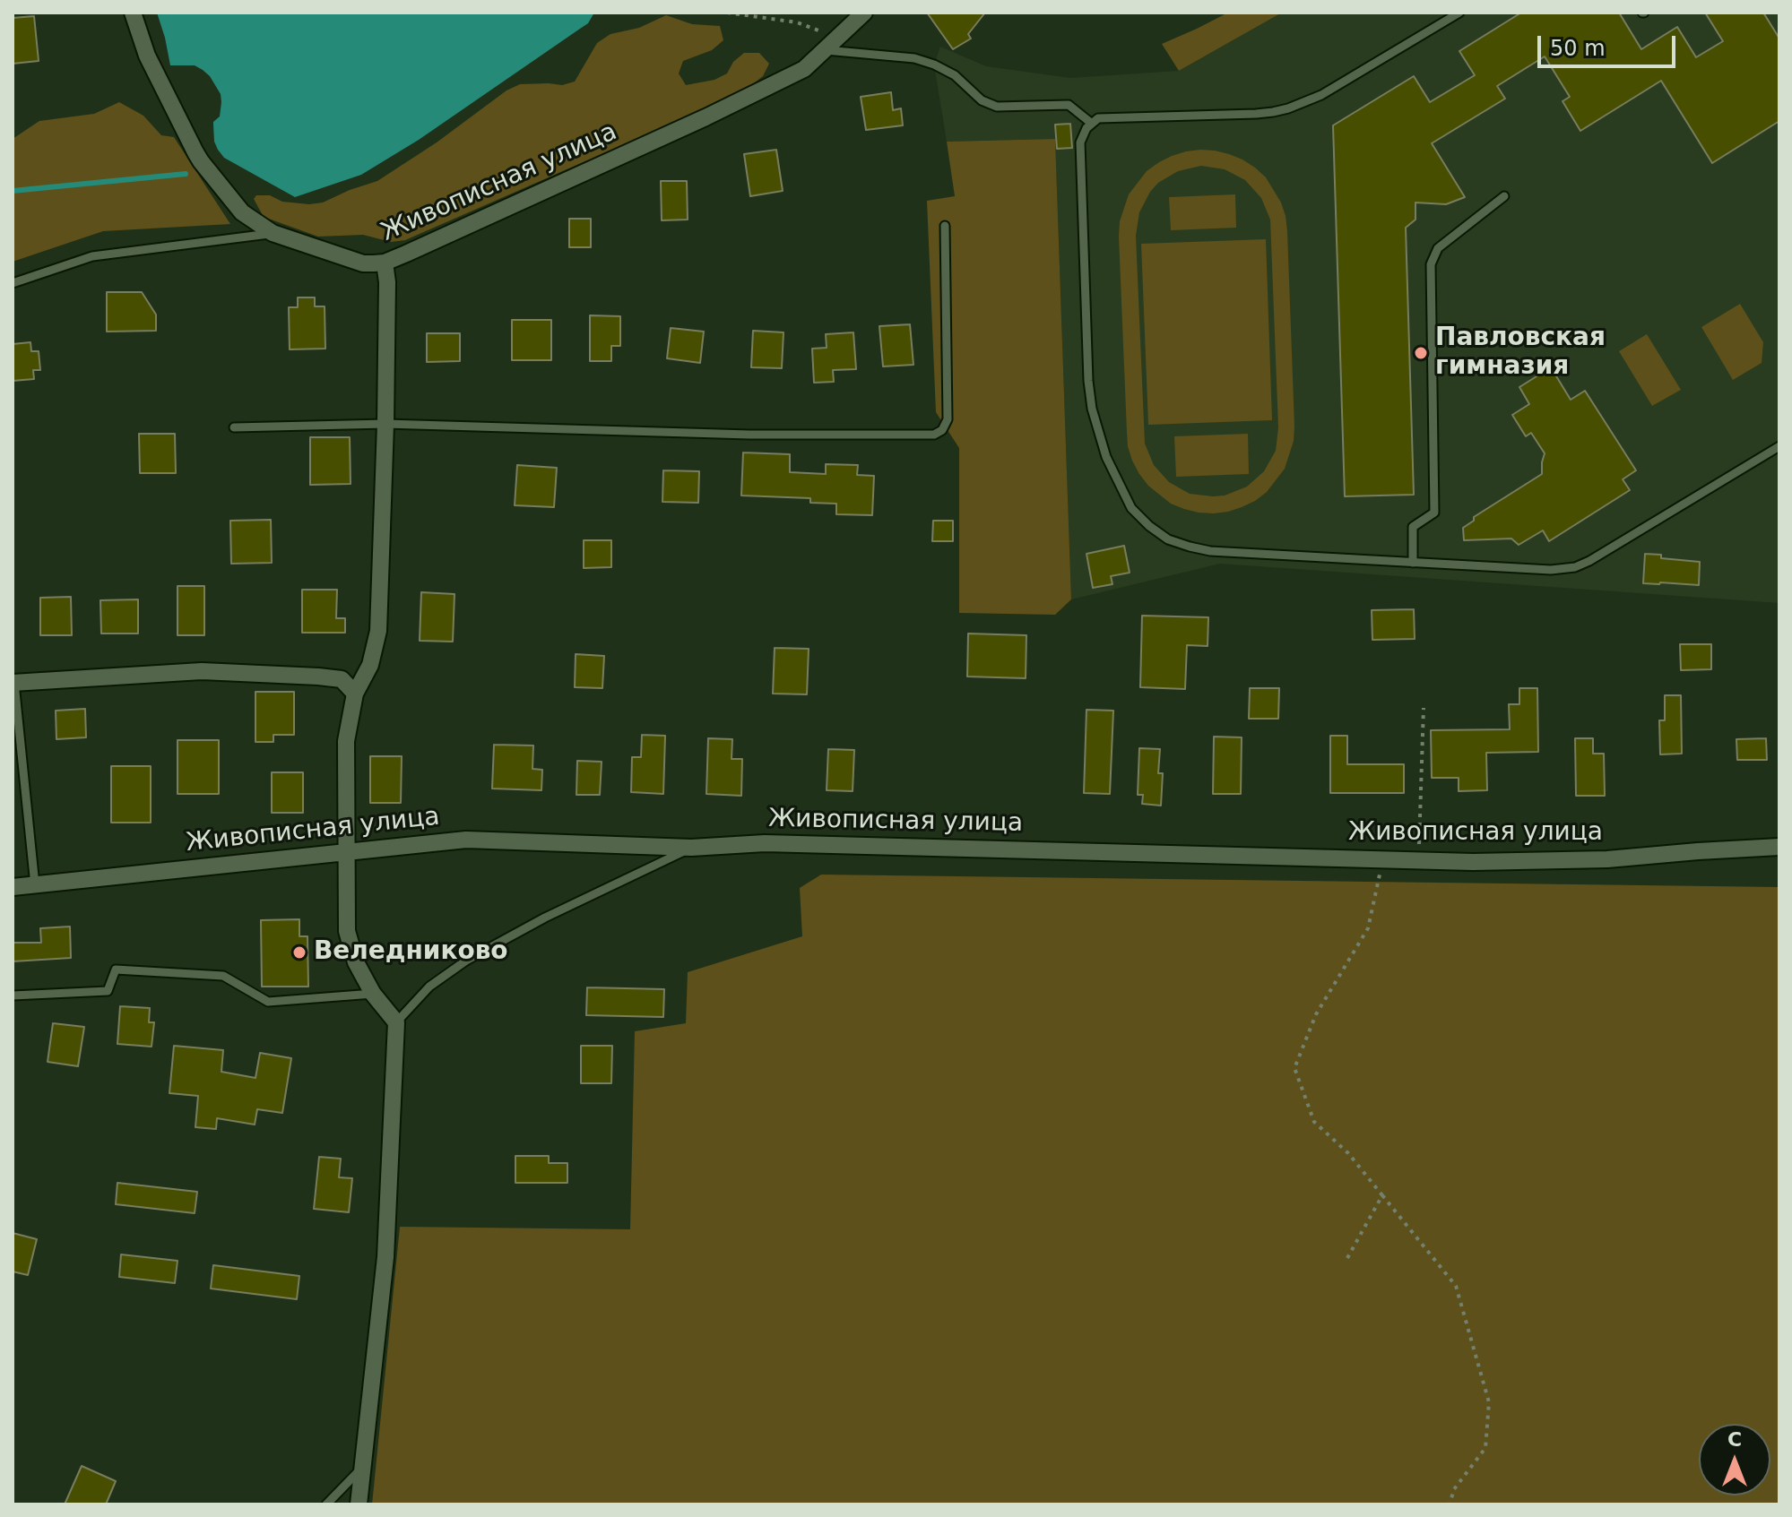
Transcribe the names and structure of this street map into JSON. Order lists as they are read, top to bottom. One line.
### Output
{"streets":{"street":["Живописная улица"]},"places":["Павловская гимназия","Веледниково"],"scale_bar":"50 m","north":"top"}
